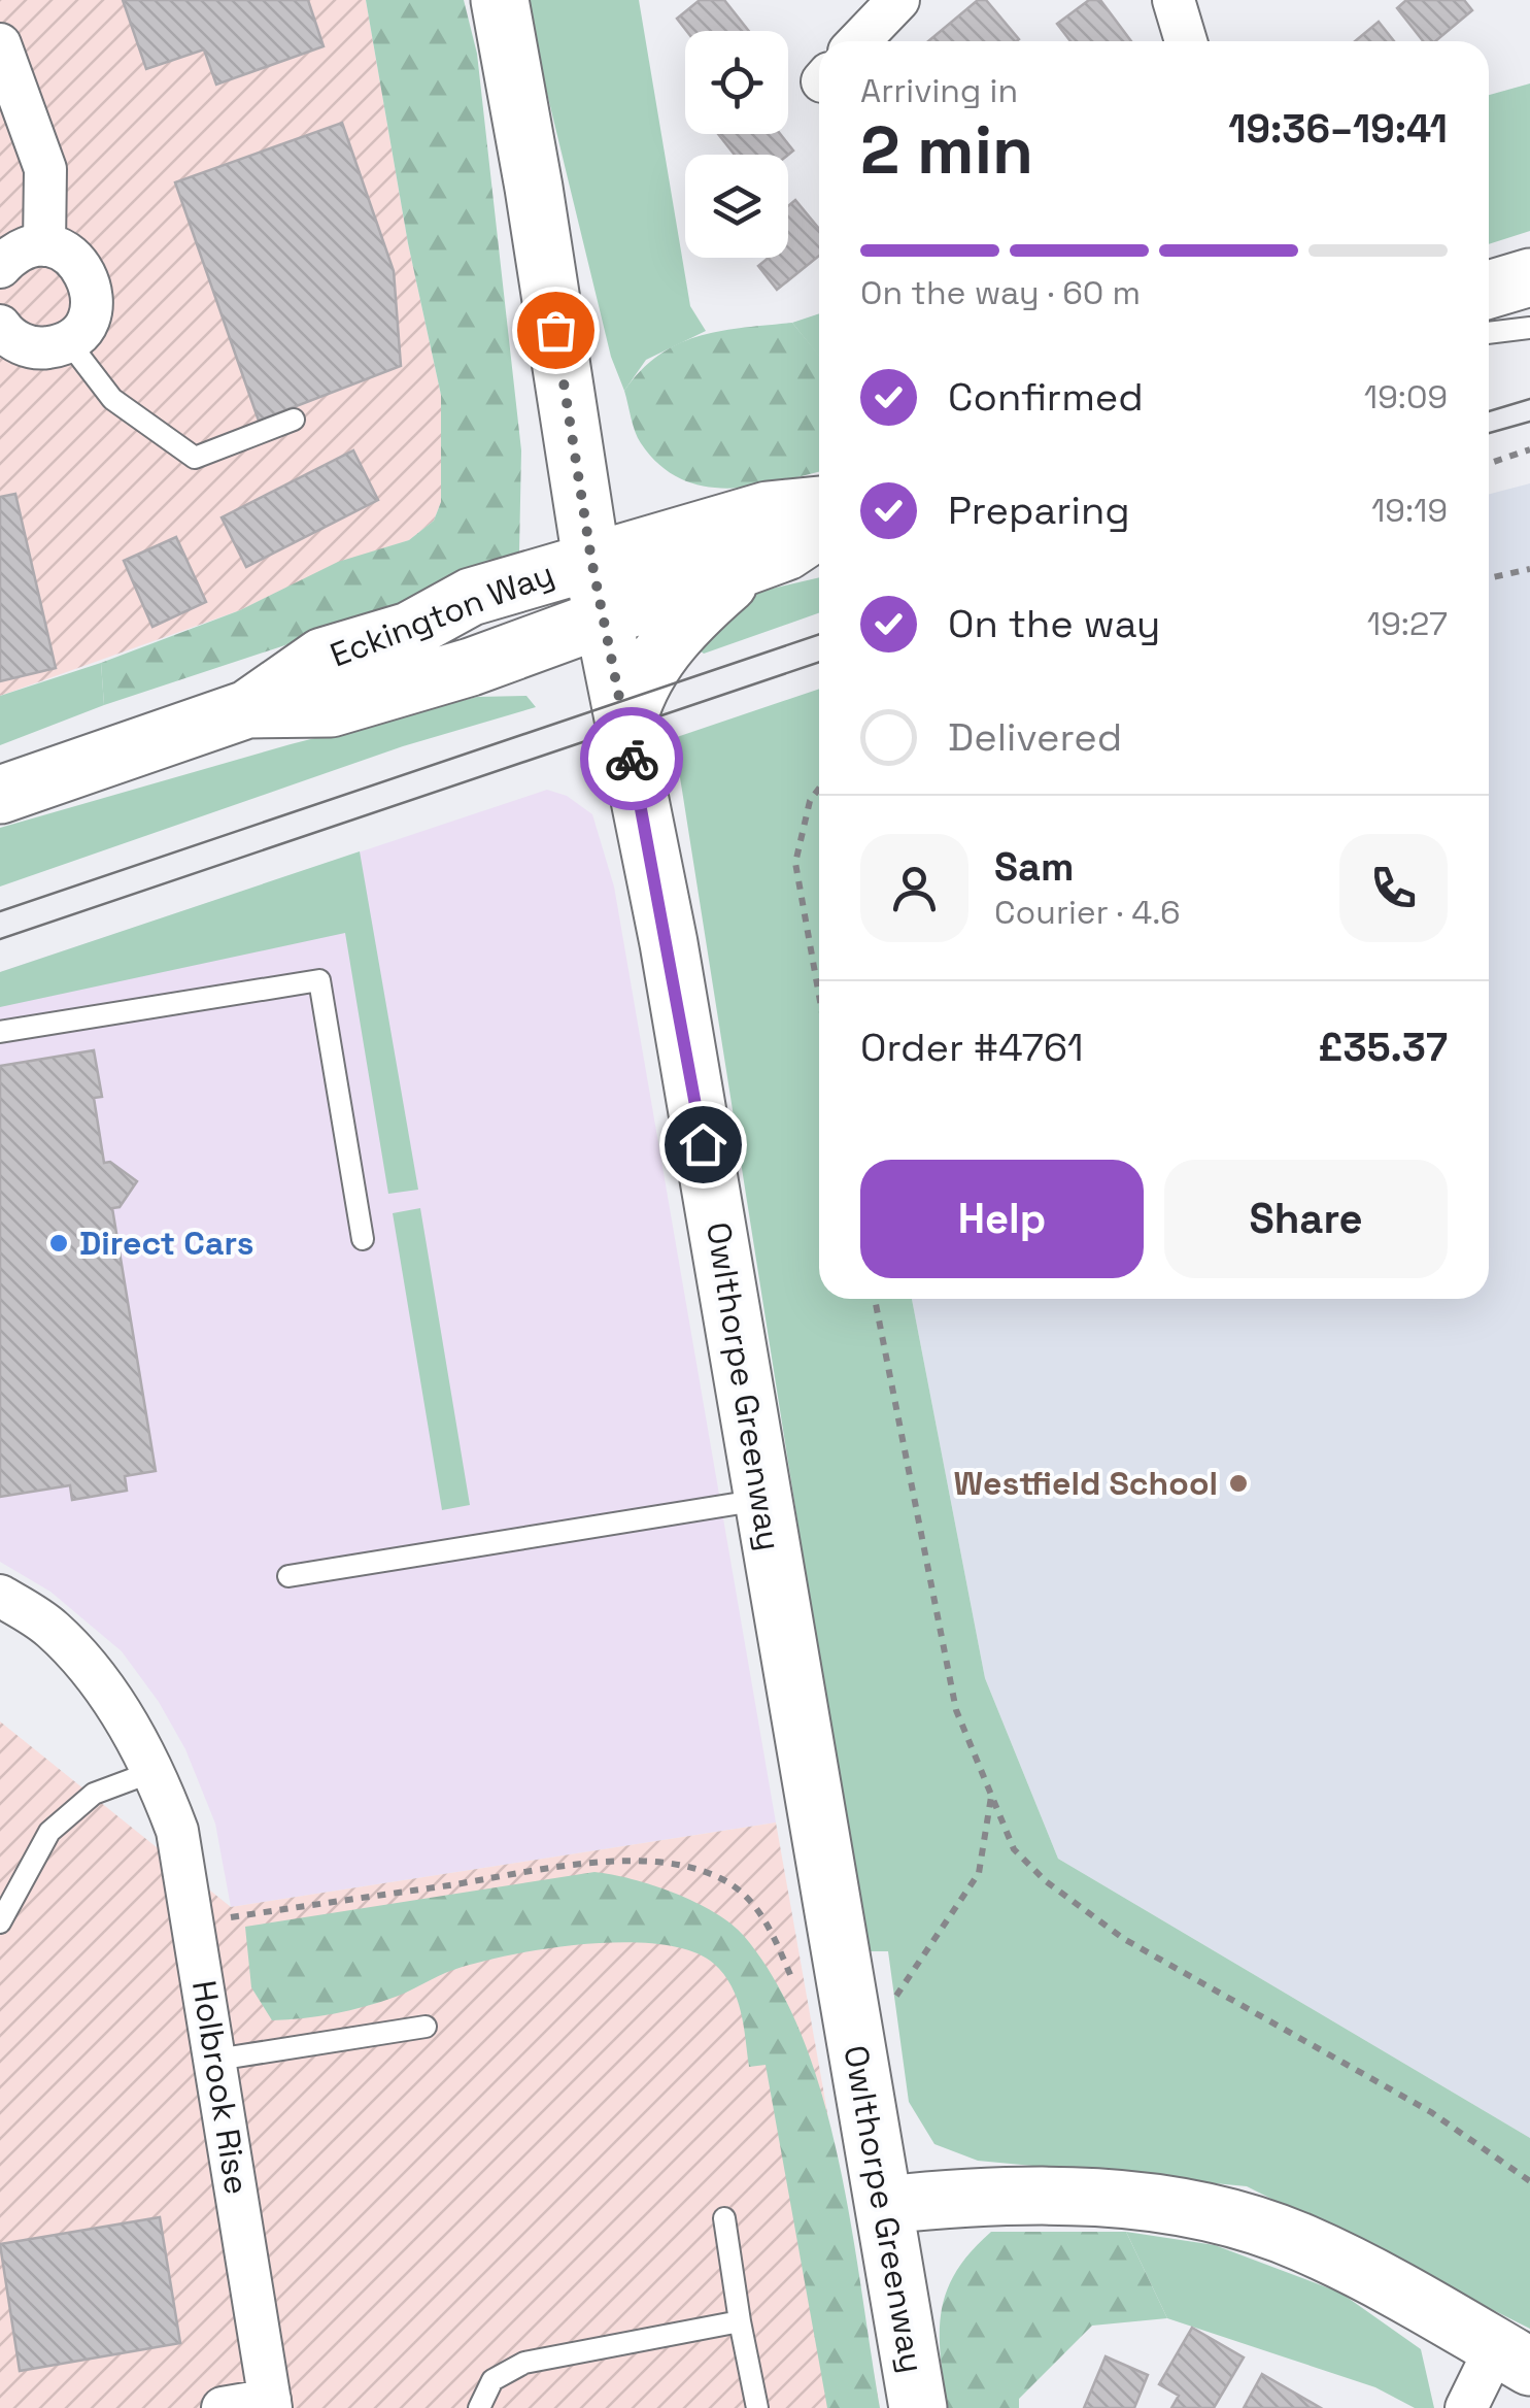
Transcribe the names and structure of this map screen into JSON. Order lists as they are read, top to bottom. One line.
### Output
{"streets":{"street":["Eckington Way","Owlthorpe Greenway","Holbrook Rise"]},"crossings":[["Eckington Way","Owlthorpe Greenway"]],"places":["Direct Cars","Westfield School"],"page":{"heading":["2 min","Arriving in","19:36–19:41"],"panel":["Sam","Courier · 4.6","Order #4761","£35.37"],"bar":"On the way · 60 m","list":[["Confirmed","19:09"],["Preparing","19:19"],["On the way","19:27"],"Delivered"],"buttons":["Help","Share"]}}
